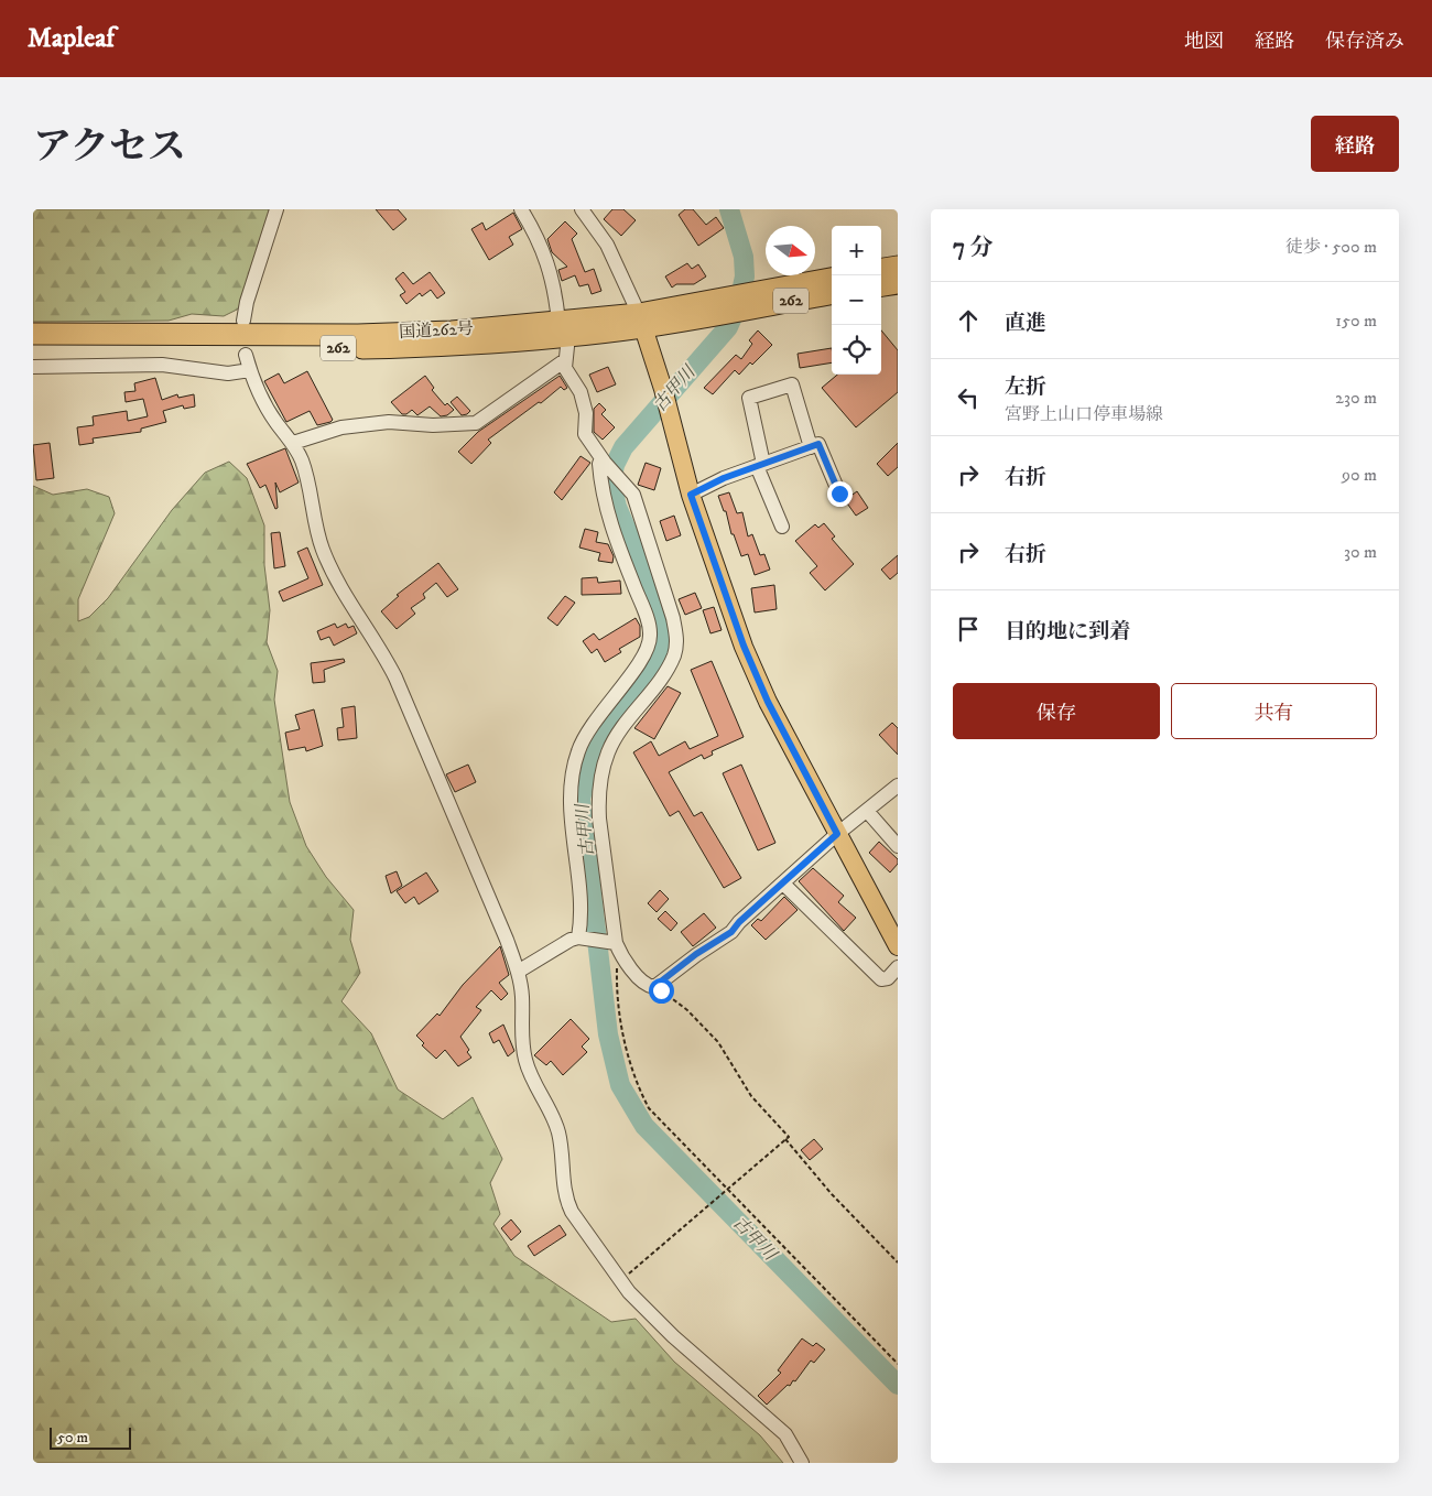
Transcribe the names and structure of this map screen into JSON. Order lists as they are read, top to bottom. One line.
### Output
{"streets":{"highway":["262","国道262号"]},"water":["古甲川"],"scale_bar":"50 m","north":"right","page":{"header":"Mapleaf","nav":["地図","経路","保存済み"],"title":"アクセス","buttons":["経路",["保存","共有"]],"heading":["7 分","徒歩 · 500 m"],"map_buttons":["+","−"],"list":[["直進","150 m"],["左折","宮野上山口停車場線","230 m"],["右折","90 m"],["右折","30 m"],"目的地に到着"],"scale":"50 m"}}
